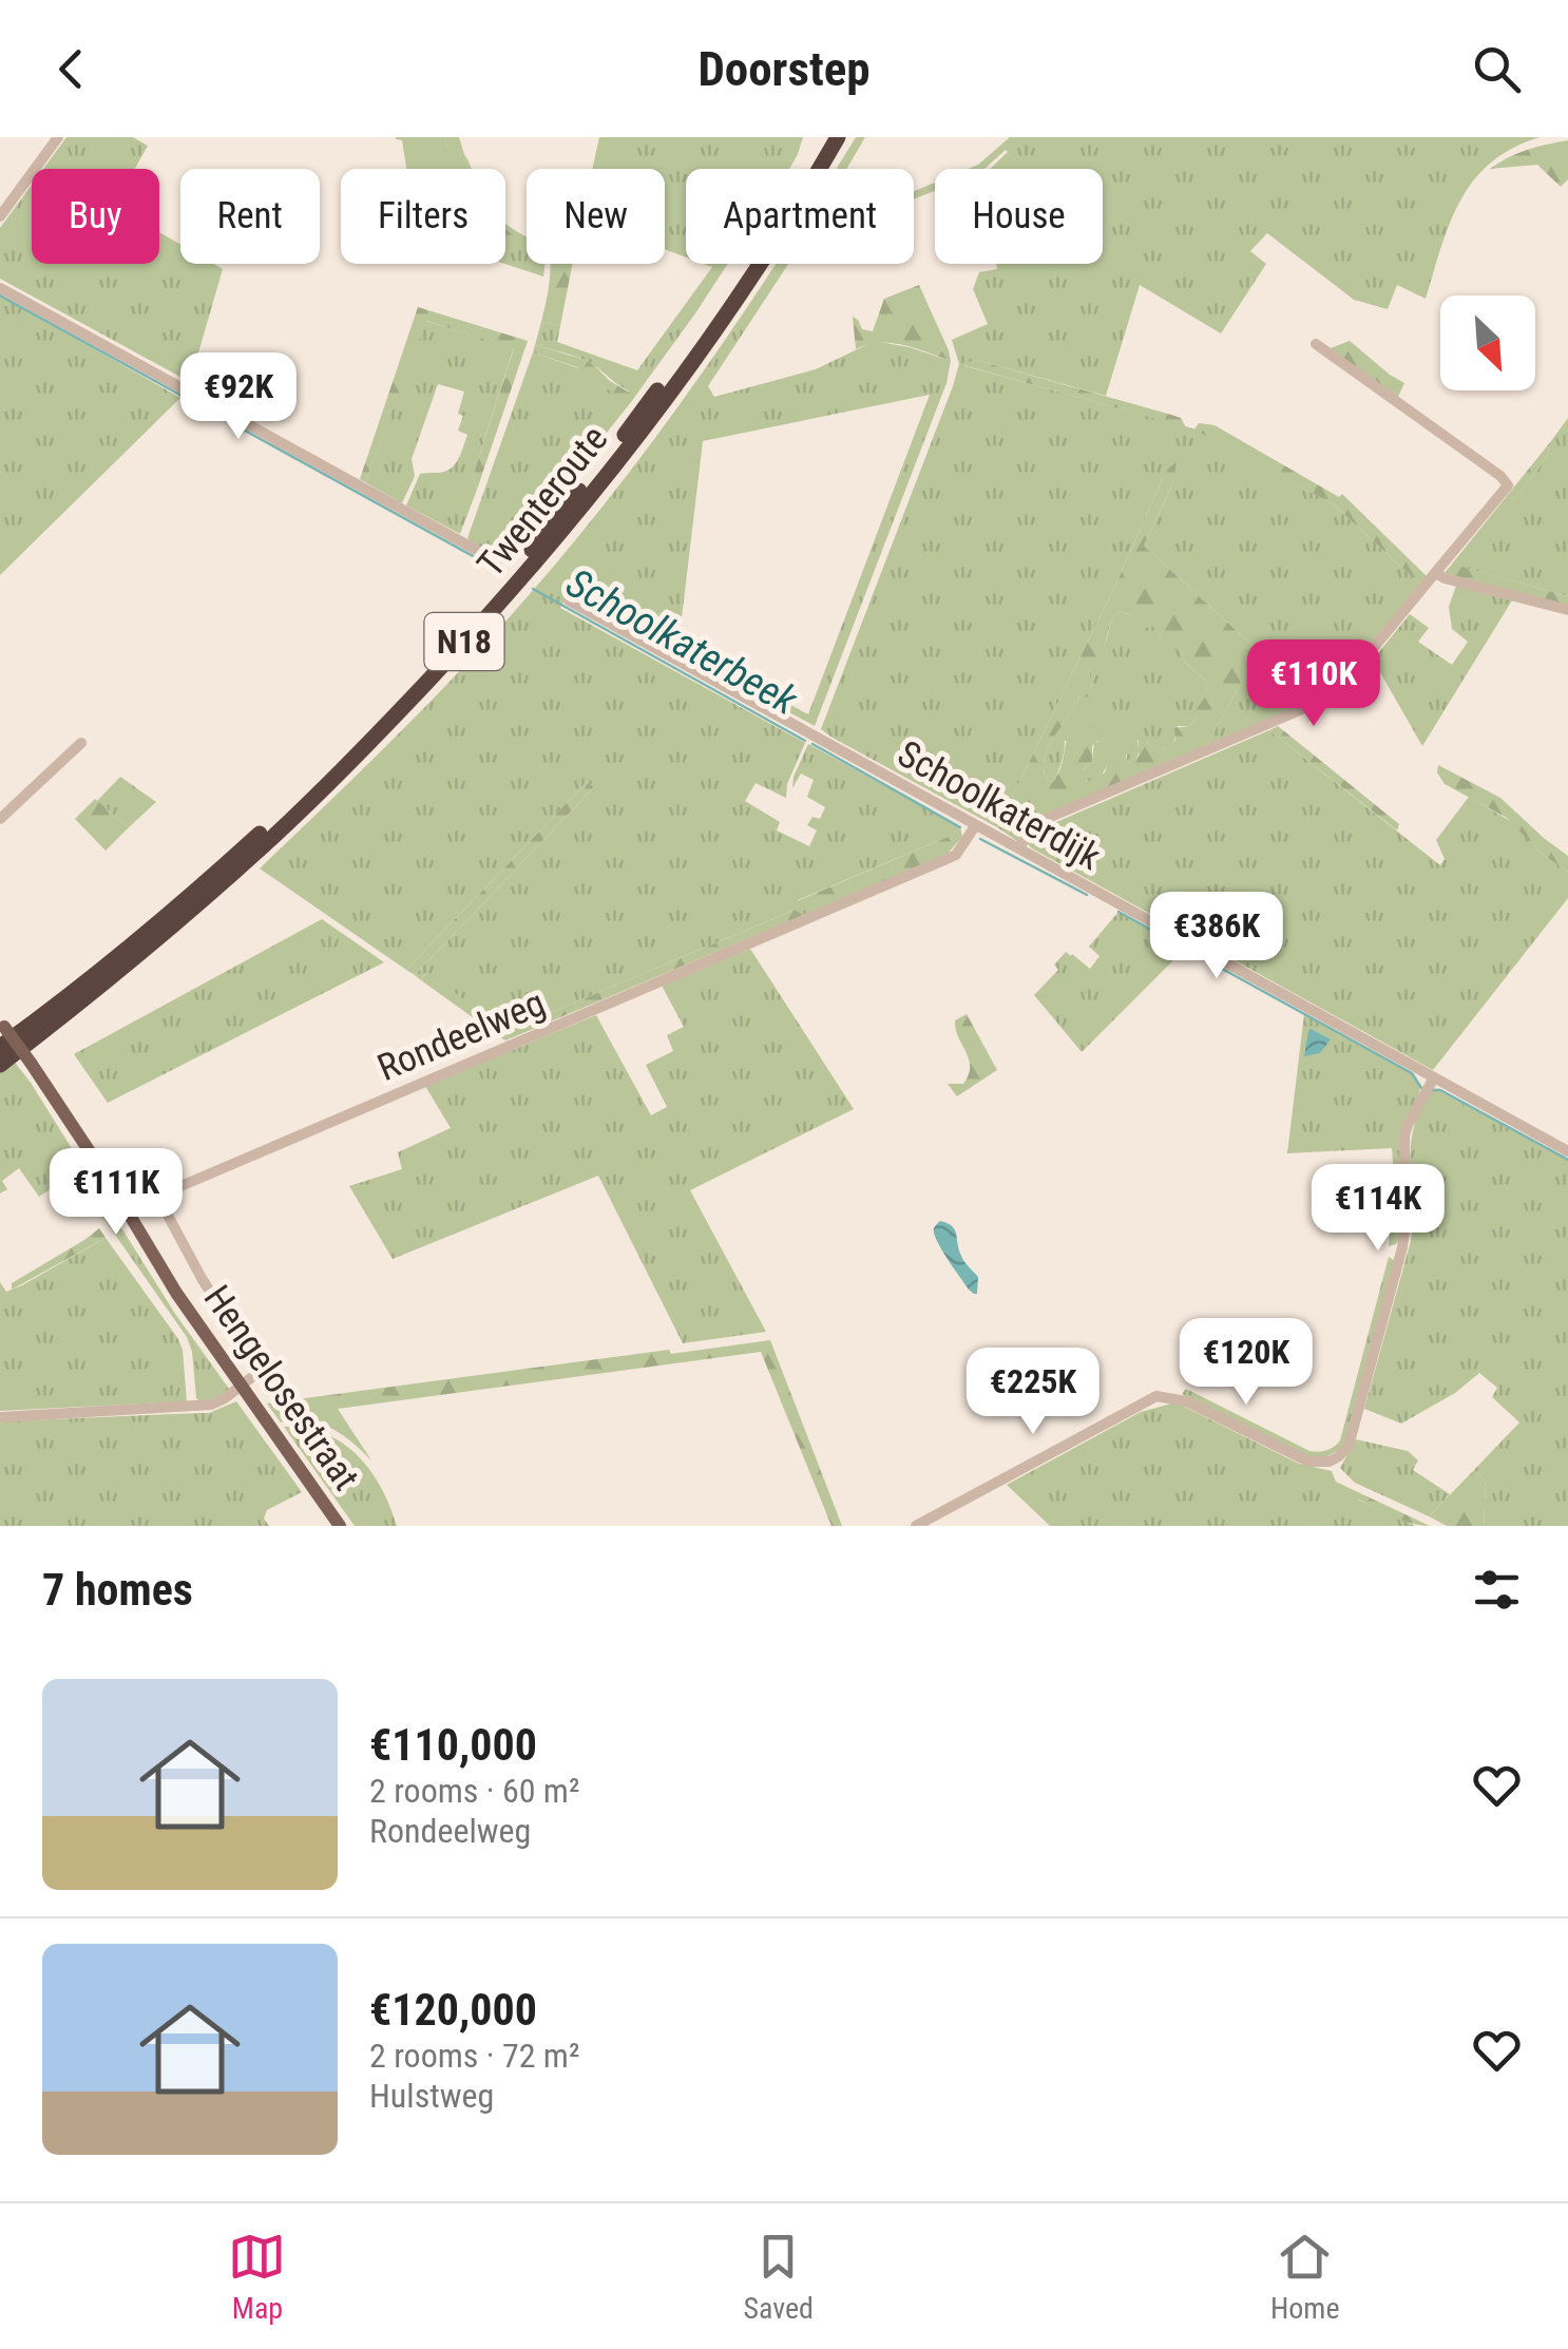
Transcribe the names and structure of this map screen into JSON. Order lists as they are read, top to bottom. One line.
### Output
{"streets":{"highway":["Twenteroute","N18"],"main road":["Hengelosestraat"],"street":["Schoolkaterdijk","Rondeelweg"]},"crossings":[["Schoolkaterdijk","Rondeelweg"],["Rondeelweg","Hengelosestraat"]],"water":["Schoolkaterbeek"],"north":"bottom right","page":{"header":"Doorstep","chip":["Buy","Rent","Filters","New","Apartment","House"],"price":["€92K","€110K","€386K","€111K","€114K","€120K","€225K"],"heading":"7 homes","list":[{"name":"€110,000","note":"2 rooms · 60 m² · Rondeelweg"},{"name":"€120,000","note":"2 rooms · 72 m² · Hulstweg"}],"tabs":["Map","Saved","Home"]}}
